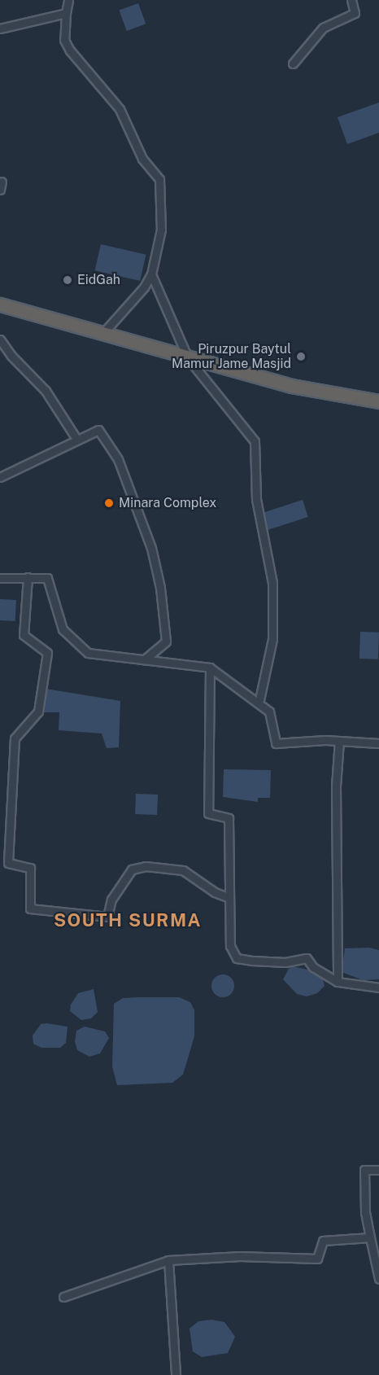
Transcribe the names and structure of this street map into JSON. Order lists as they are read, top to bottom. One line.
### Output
{"districts":["SOUTH SURMA"],"places":["EidGah","Piruzpur Baytul Mamur Jame Masjid","Minara Complex"]}
